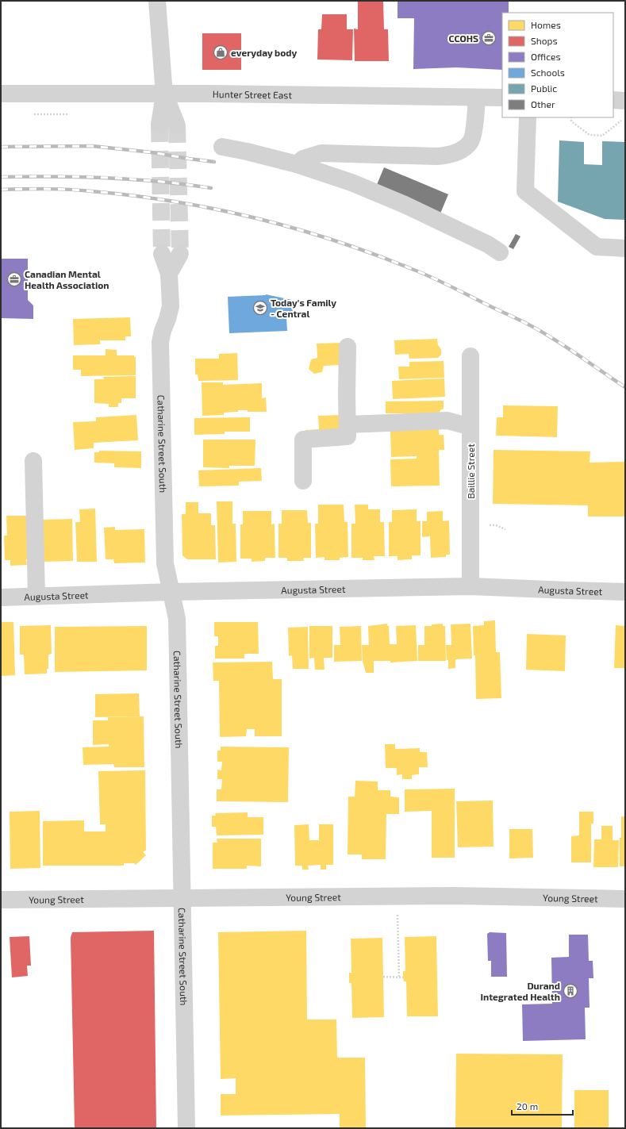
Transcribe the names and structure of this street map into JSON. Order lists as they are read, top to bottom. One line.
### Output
{"streets":{"street":["Hunter Street East","Catharine Street South","Baillie Street","Augusta Street","Young Street"]},"crossings":[["Catharine Street South","Augusta Street"],["Catharine Street South","Young Street"],["Baillie Street","Augusta Street"]],"places":{"office":["CCOHS","Canadian Mental Health Association"],"shop":["everyday body"],"school or university":["Today's Family - Central"],"building":["Durand Integrated Health"]},"legend":["Homes","Shops","Offices","Schools","Public","Other"],"scale_bar":"20 m"}
